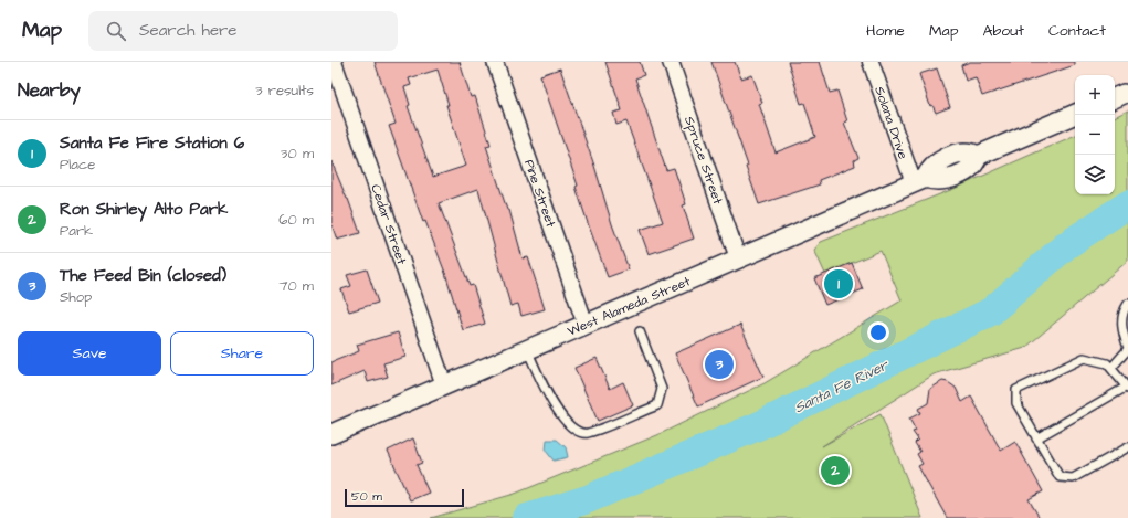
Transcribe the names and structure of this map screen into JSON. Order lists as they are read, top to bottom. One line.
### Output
{"streets":{"street":["Solana Drive","Spruce Street","Pine Street","Cedar Street","West Alameda Street"]},"crossings":[["Solana Drive","West Alameda Street"],["Spruce Street","West Alameda Street"],["Pine Street","West Alameda Street"],["Cedar Street","West Alameda Street"]],"water":["Santa Fe River"],"scale_bar":"50 m","page":{"header":"Map","search":"Search here","nav":["Home","Map","About","Contact"],"heading":["Nearby","3 results"],"map_buttons":["+","−"],"list":[{"mark":"1","name":"Santa Fe Fire Station 6","note":"Place","value":"30 m"},{"mark":"2","name":"Ron Shirley Alto Park","note":"Park","value":"60 m"},{"mark":"3","name":"The Feed Bin (closed)","note":"Shop","value":"70 m"}],"pins":["1","3","2"],"buttons":["Save","Share"],"scale":"50 m"}}
